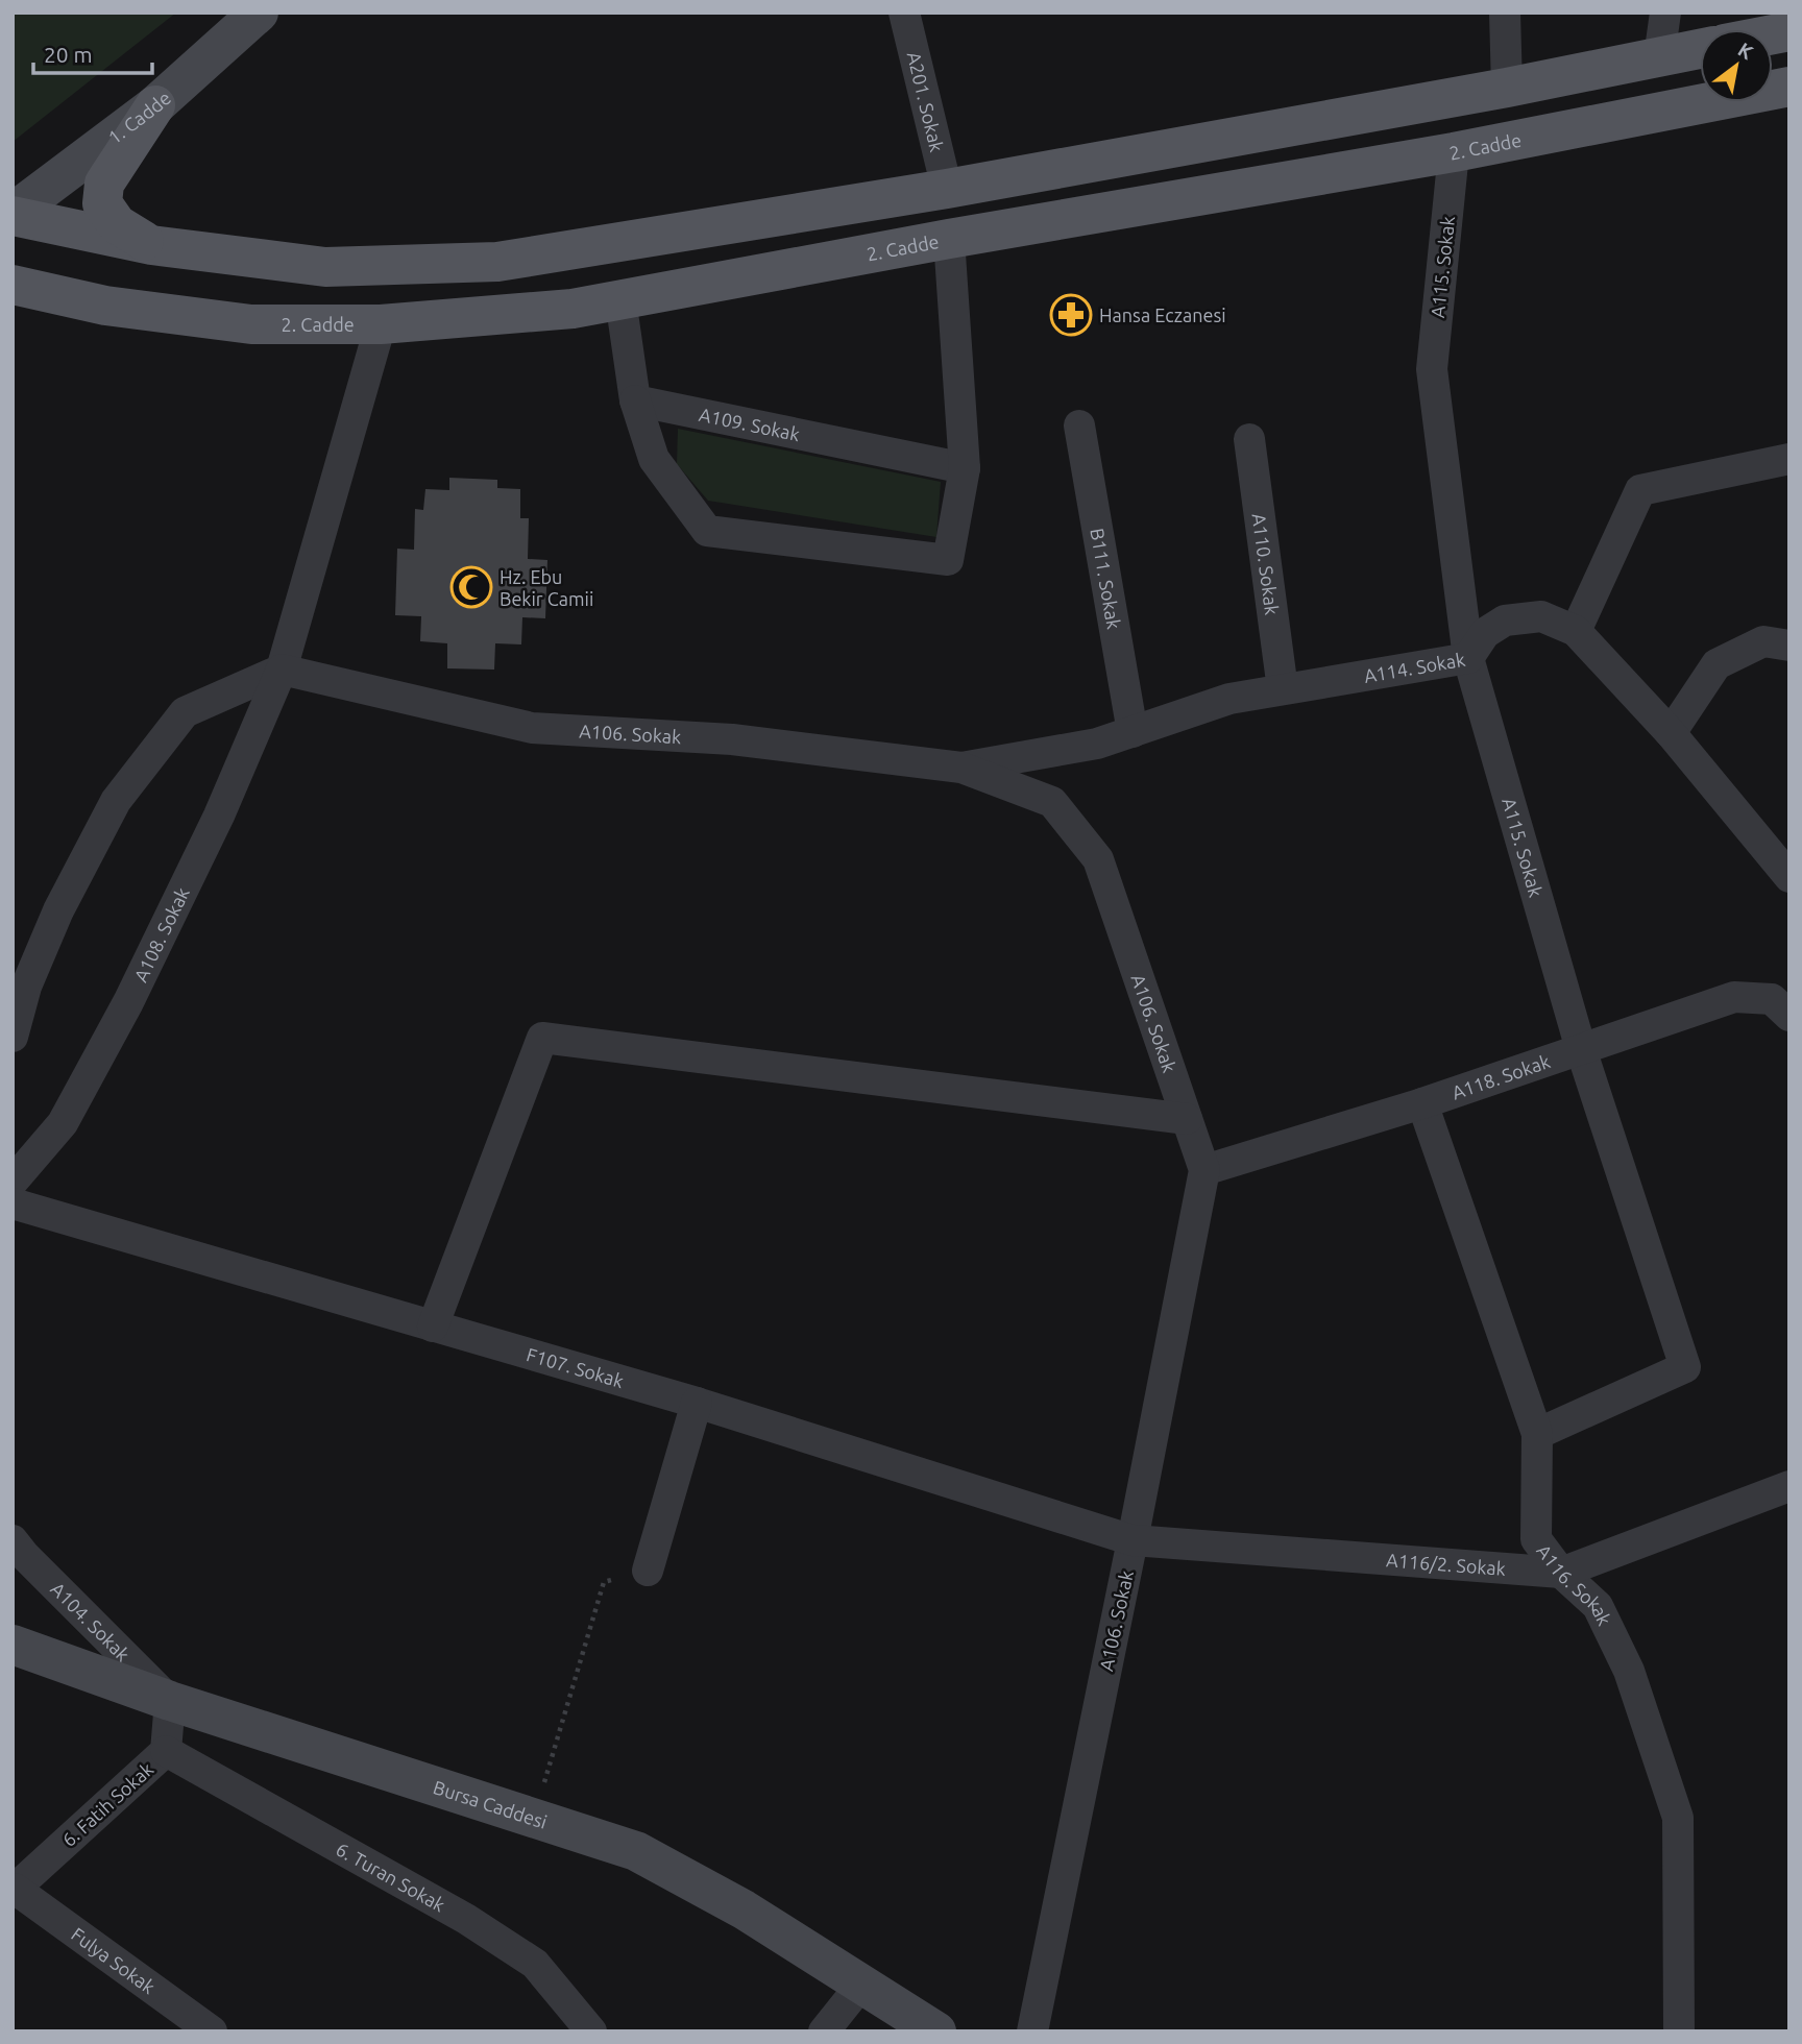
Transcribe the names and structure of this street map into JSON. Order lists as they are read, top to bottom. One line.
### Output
{"streets":{"main road":["1. Cadde","2. Cadde","Bursa Caddesi"],"street":["A201. Sokak","A115. Sokak","A109. Sokak","A110. Sokak","B111. Sokak","A114. Sokak","A106. Sokak","A108. Sokak","A118. Sokak","F107. Sokak","A116/2. Sokak","A116. Sokak","A104. Sokak","6. Fatih Sokak","6. Turan Sokak","Fulya Sokak"]},"crossings":[["2. Cadde","A115. Sokak"],["2. Cadde","A108. Sokak"],["A115. Sokak","A114. Sokak"],["A115. Sokak","A118. Sokak"],["A115. Sokak","A116. Sokak"],["A110. Sokak","A114. Sokak"],["B111. Sokak","A114. Sokak"],["A114. Sokak","A106. Sokak"],["A106. Sokak","A108. Sokak"],["A106. Sokak","A118. Sokak"],["A106. Sokak","F107. Sokak"],["A106. Sokak","A116/2. Sokak"],["A118. Sokak","A116. Sokak"],["F107. Sokak","A116/2. Sokak"],["A116/2. Sokak","A116. Sokak"],["A104. Sokak","6. Fatih Sokak"],["A104. Sokak","Bursa Caddesi"],["6. Fatih Sokak","Bursa Caddesi"],["6. Fatih Sokak","6. Turan Sokak"],["6. Fatih Sokak","Fulya Sokak"]],"places":{"pharmacy":["Hansa Eczanesi"],"mosque":["Hz. Ebu Bekir Camii"]},"scale_bar":"20 m","north":"top right"}
